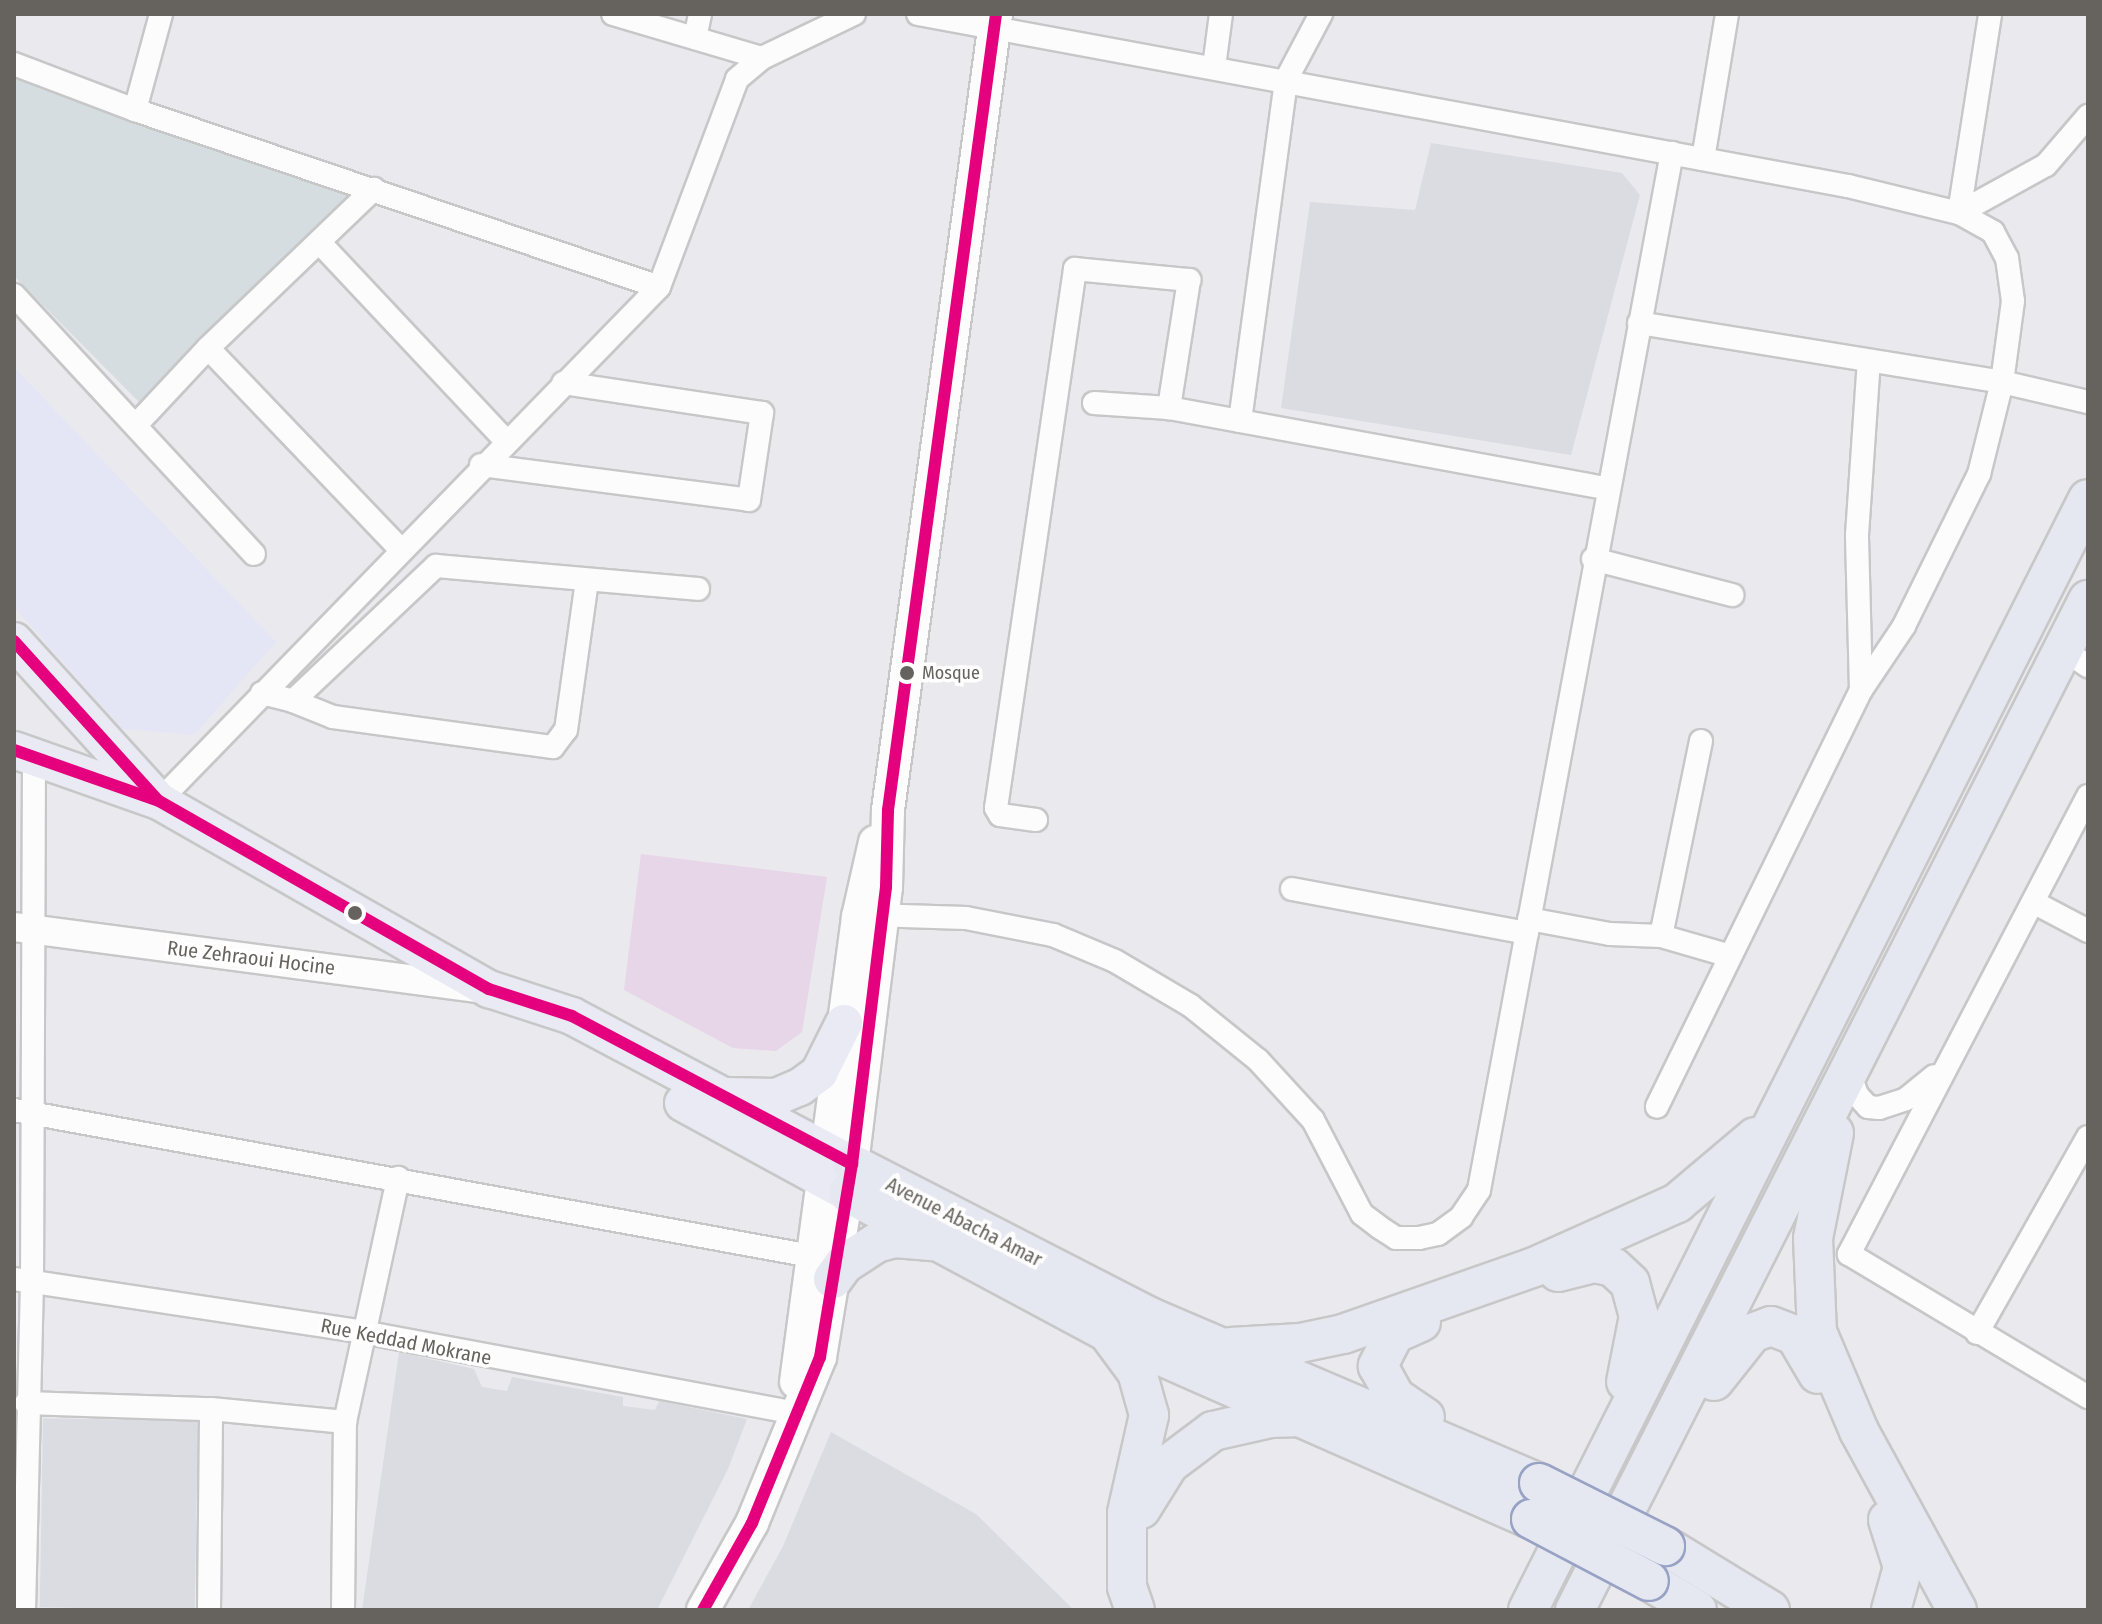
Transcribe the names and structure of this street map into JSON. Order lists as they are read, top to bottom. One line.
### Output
{"streets":{"highway":["Avenue Abacha Amar"],"street":["Rue Zehraoui Hocine","Rue Keddad Mokrane"]},"crossings":[["Rue Zehraoui Hocine","Avenue Abacha Amar"]],"places":["Mosque"]}
